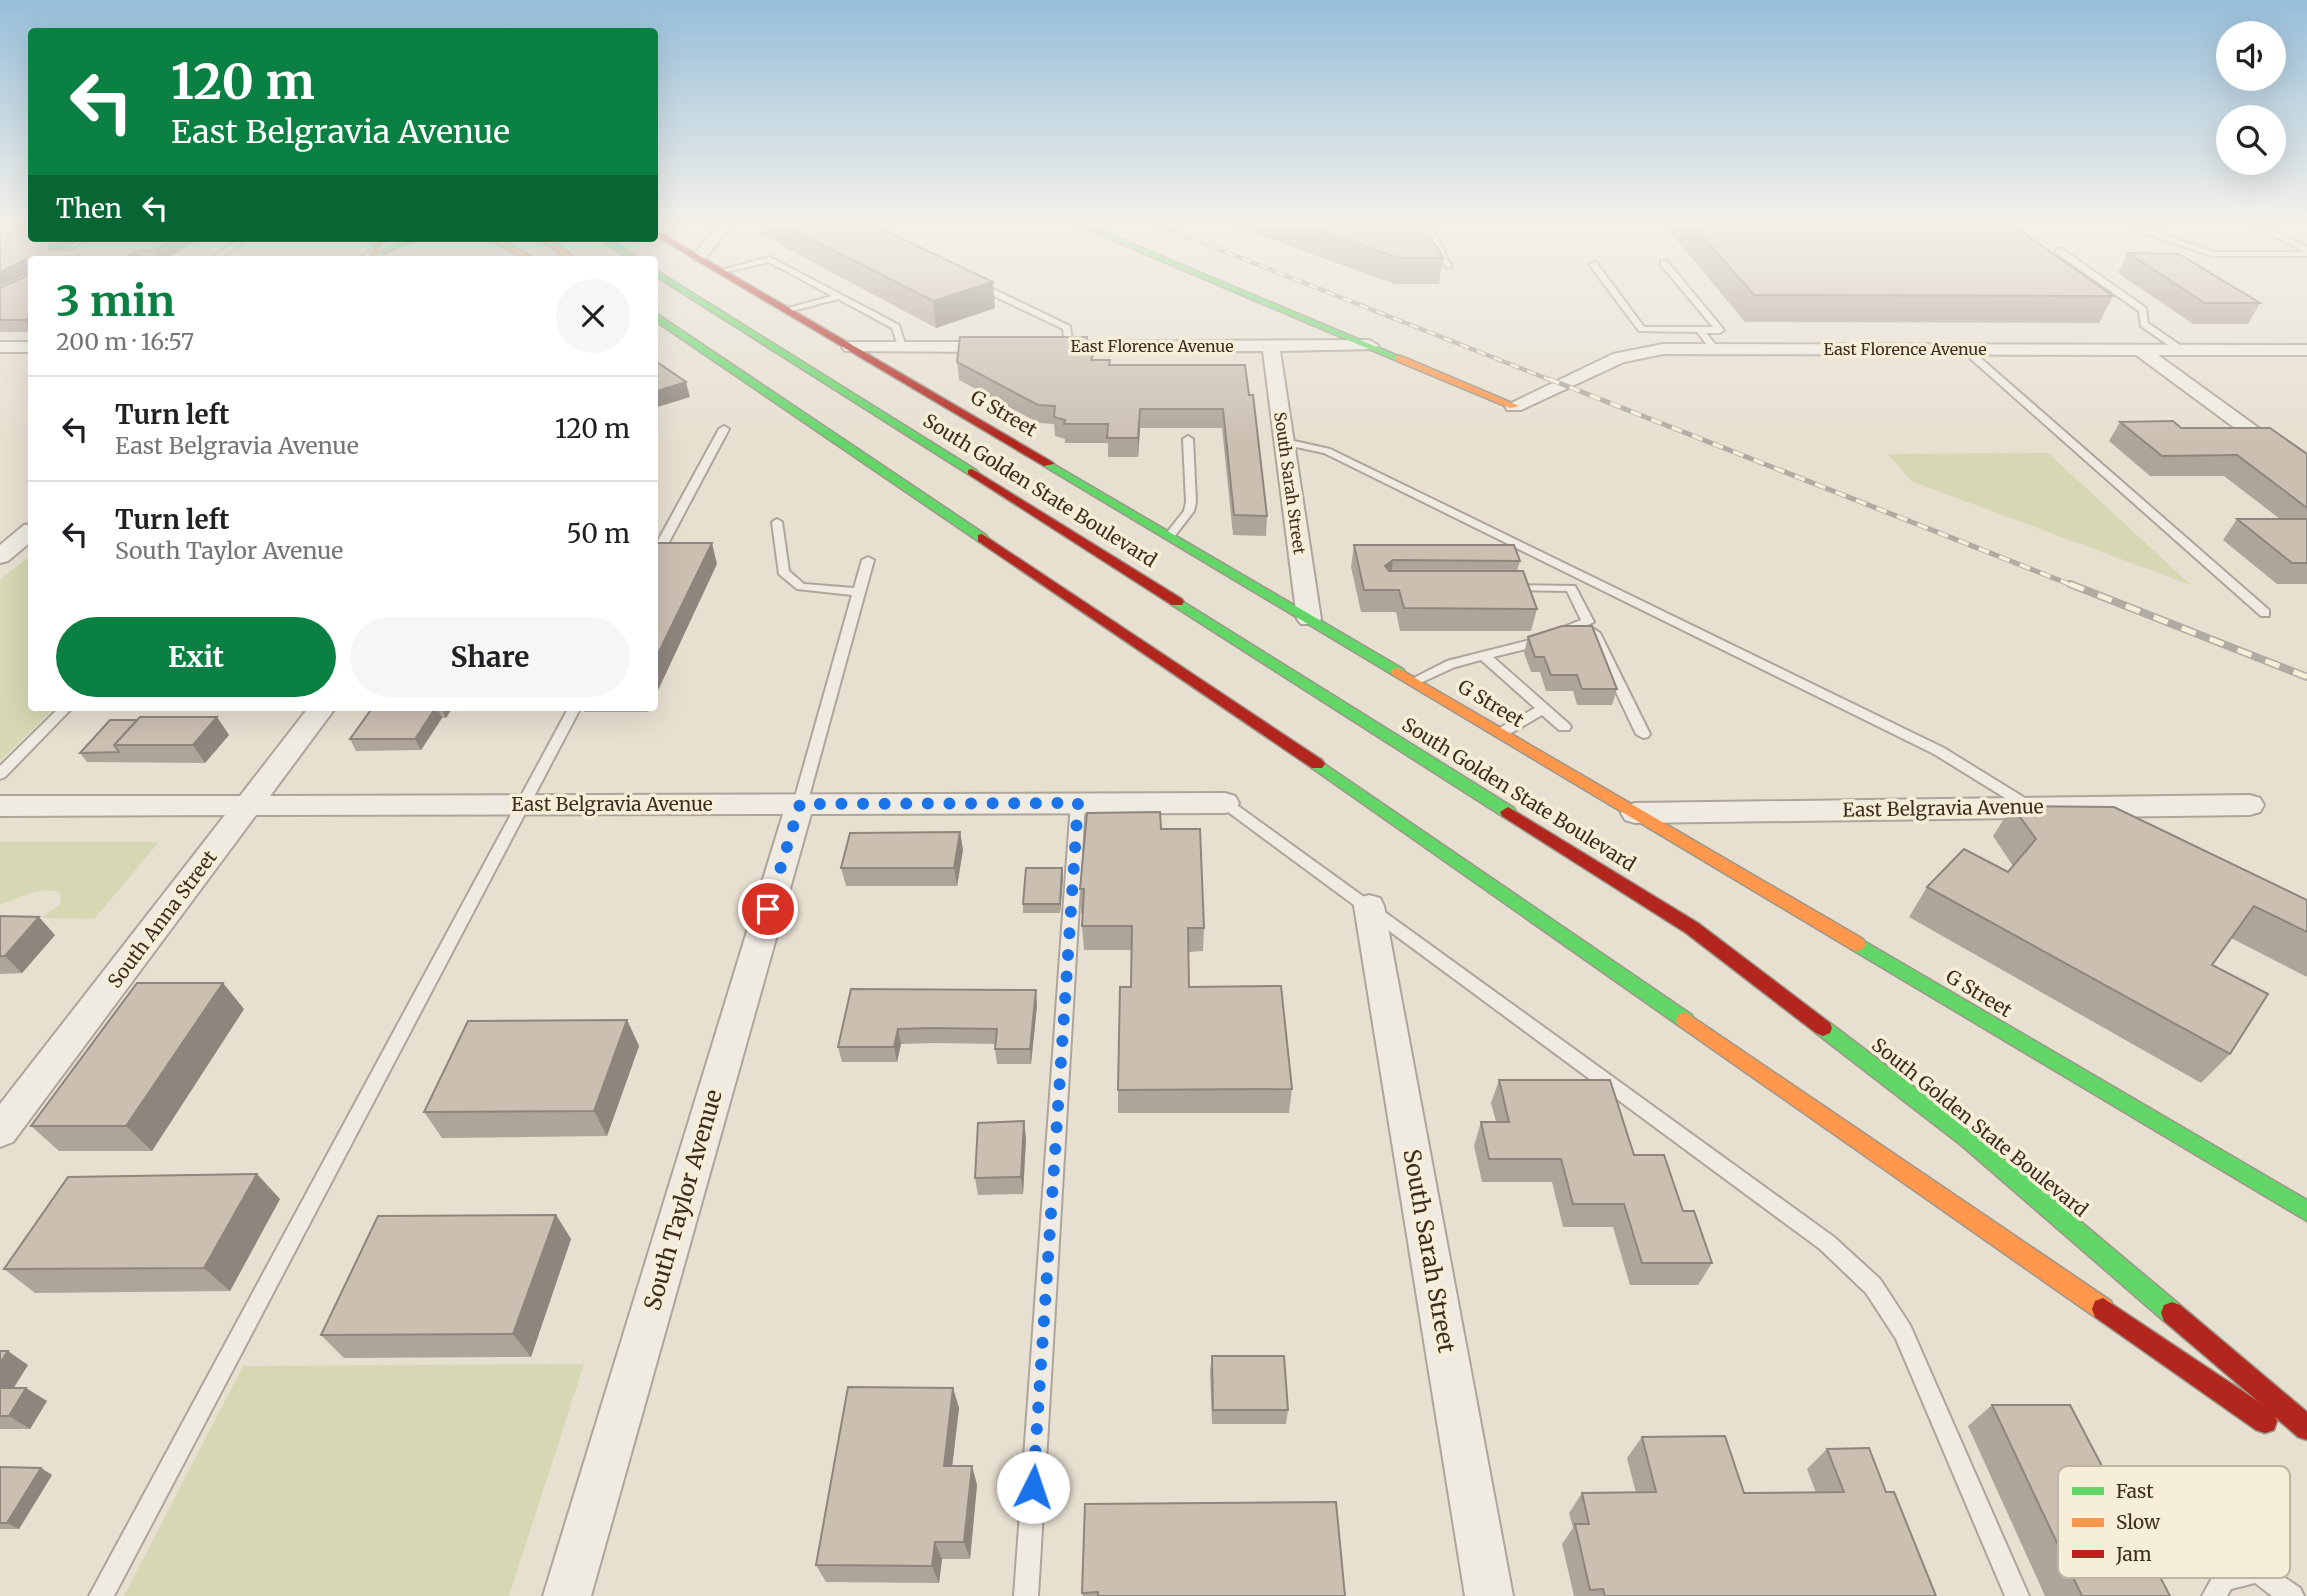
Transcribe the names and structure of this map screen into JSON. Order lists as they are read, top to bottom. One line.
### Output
{"streets":{"main road":["G Street","South Golden State Boulevard"],"street":["East Florence Avenue","South Sarah Street","East Belgravia Avenue","South Anna Street","South Taylor Avenue"]},"crossings":[["East Florence Avenue","G Street"],["East Florence Avenue","South Sarah Street"],["G Street","South Sarah Street"],["G Street","East Belgravia Avenue"],["East Belgravia Avenue","South Anna Street"],["East Belgravia Avenue","South Taylor Avenue"]],"legend":["Fast","Slow","Jam"],"page":{"turn":["120 m","East Belgravia Avenue"],"then":"Then","heading":["3 min","200 m · 16:57"],"list":[{"name":"Turn left","note":"East Belgravia Avenue","value":"120 m"},{"name":"Turn left","note":"South Taylor Avenue","value":"50 m"}],"buttons":["Exit","Share"]}}
